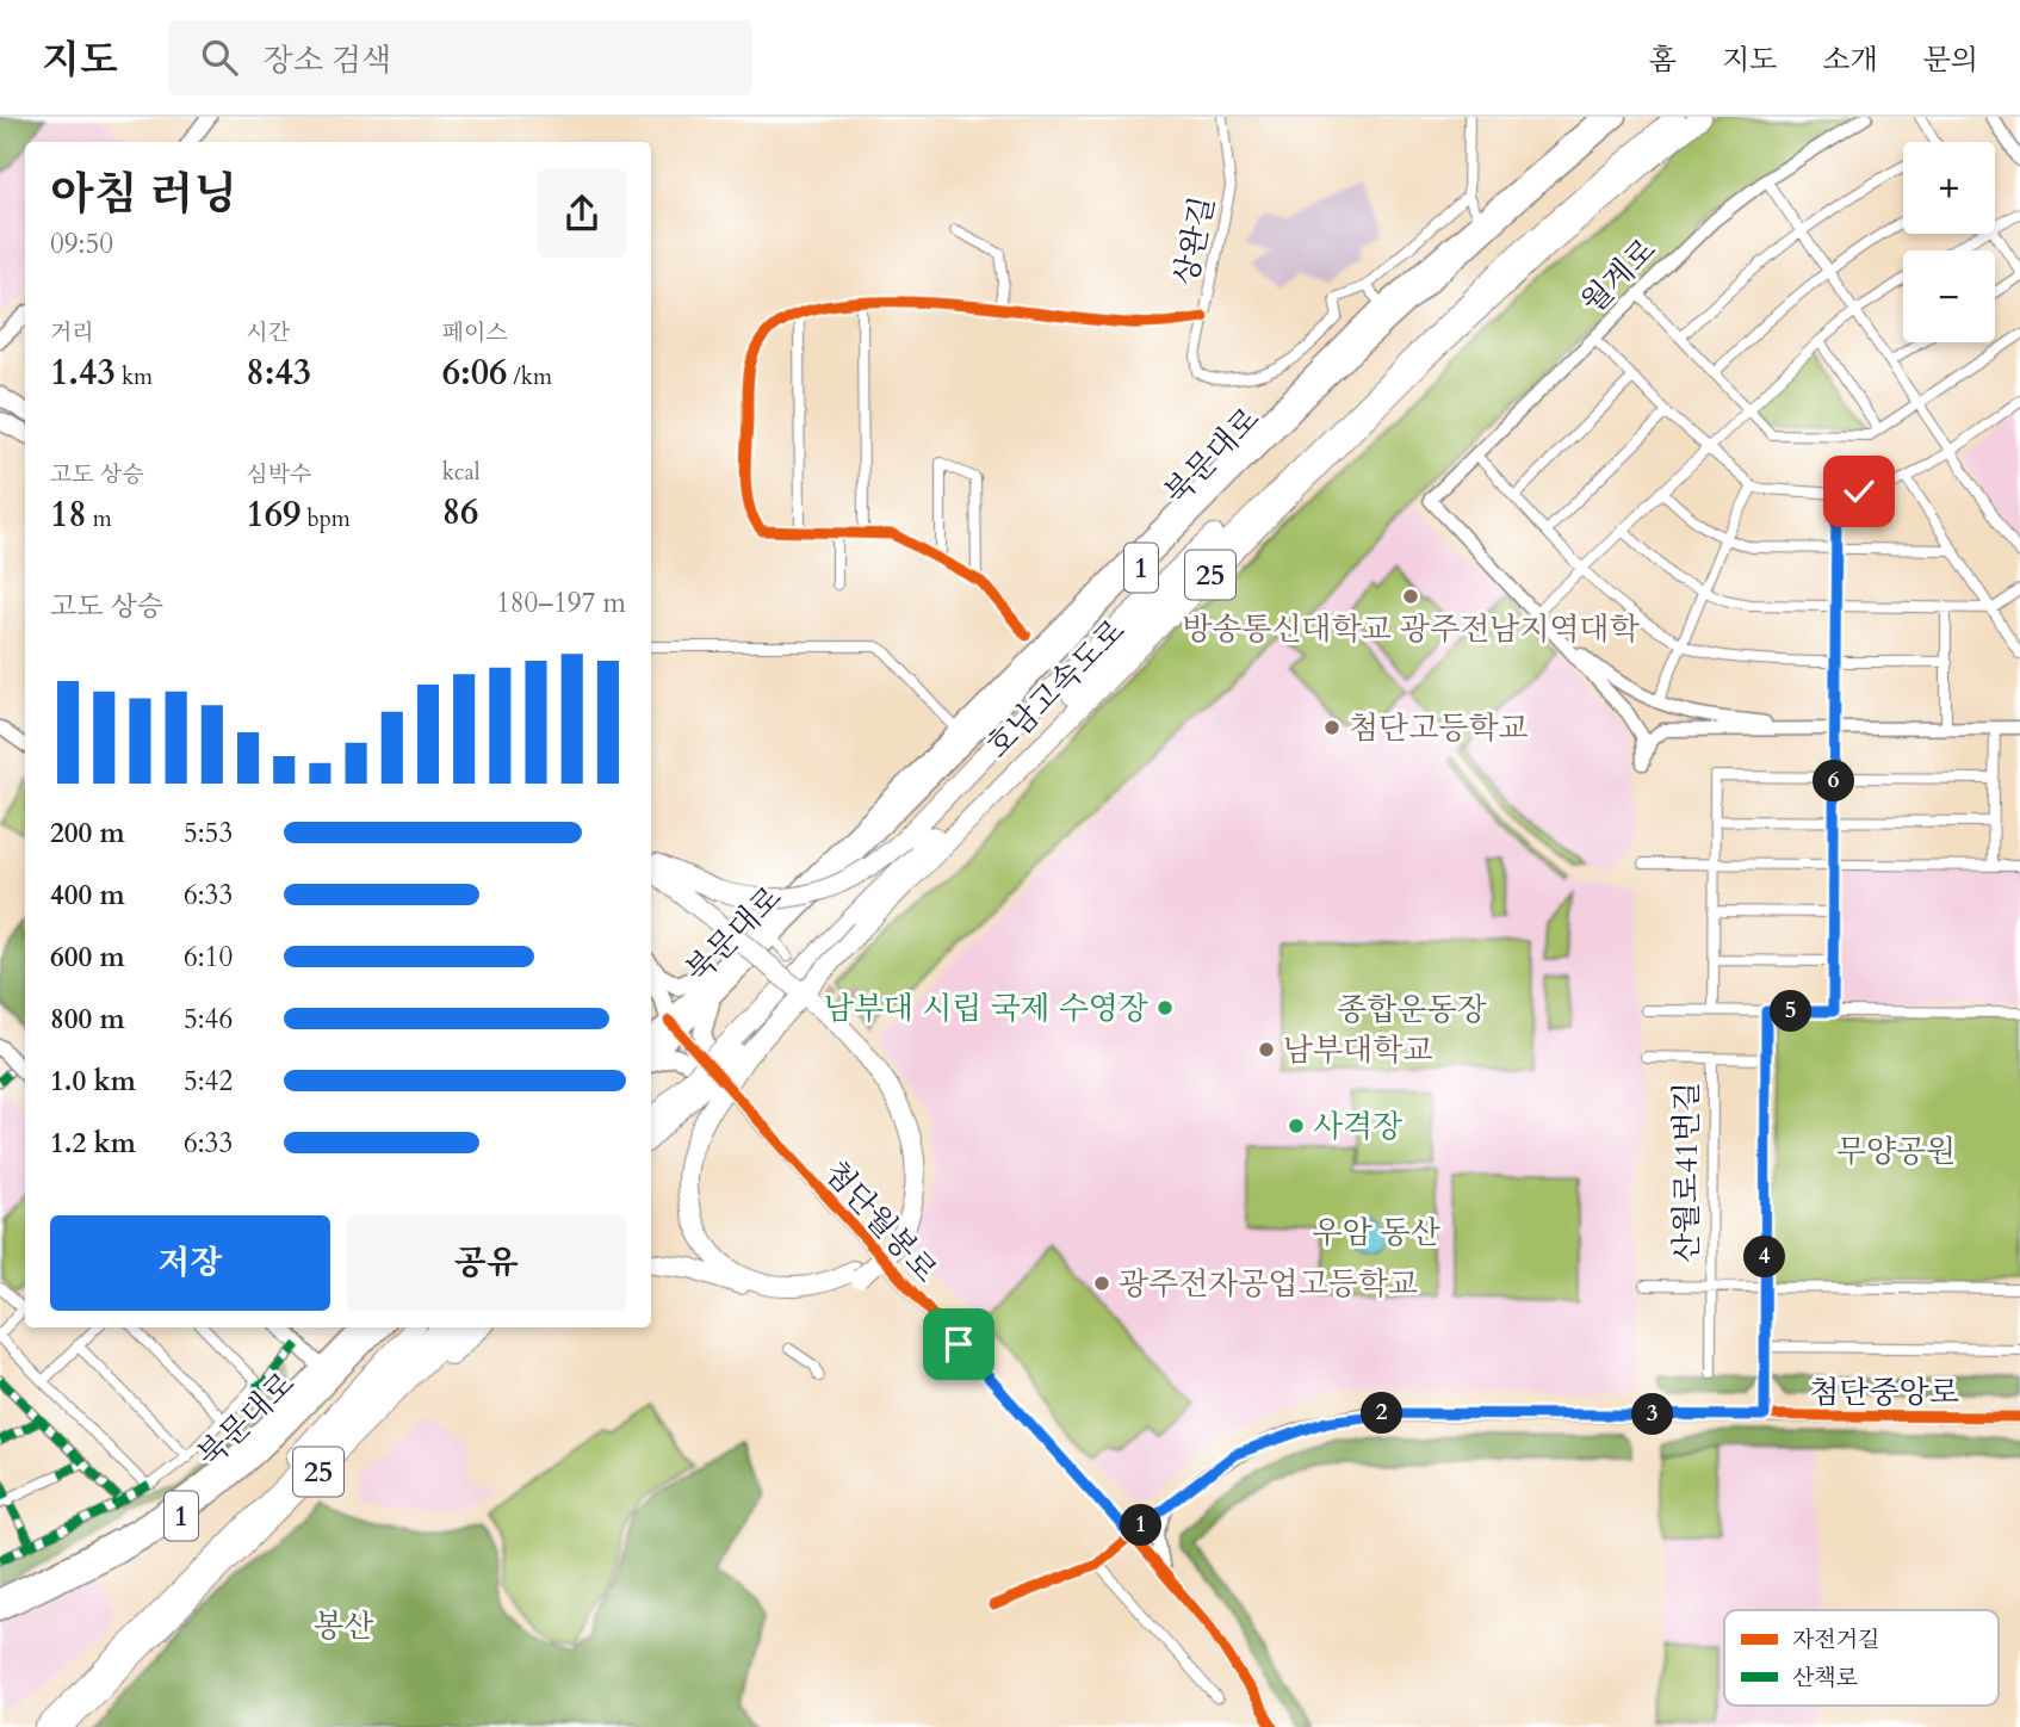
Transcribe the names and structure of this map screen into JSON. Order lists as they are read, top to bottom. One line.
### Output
{"streets":{"highway":["25","호남고속도로"],"main road":["북문대로","1"],"street":["상완길","월계로","산월로41번길","첨단월봉로","첨단중앙로"]},"crossings":[["북문대로","첨단월봉로"],["첨단월봉로","첨단중앙로"]],"parks":["종합운동장","무양공원","우암 동산","봉산"],"places":["방송통신대학교 광주전남지역대학","첨단고등학교","남부대 시립 국제 수영장","남부대학교","사격장","광주전자공업고등학교"],"legend":["자전거길","산책로"],"page":{"header":"지도","search":"장소 검색","nav":["홈","지도","소개","문의"],"map_buttons":["+","−"],"heading":["아침 러닝","09:50"],"stats":[["거리","1.43 km"],["시간","8:43"],["페이스","6:06 /km"],["고도 상승","18 m"],["심박수","169 bpm"],["kcal","86"]],"chart":["고도 상승","180–197 m"],"pins":["6","5","4","2","3","1"],"list":[{"name":"200 m","note":"5:53"},{"name":"400 m","note":"6:33"},{"name":"600 m","note":"6:10"},{"name":"800 m","note":"5:46"},{"name":"1.0 km","note":"5:42"},{"name":"1.2 km","note":"6:33"}],"buttons":["저장","공유"]}}
